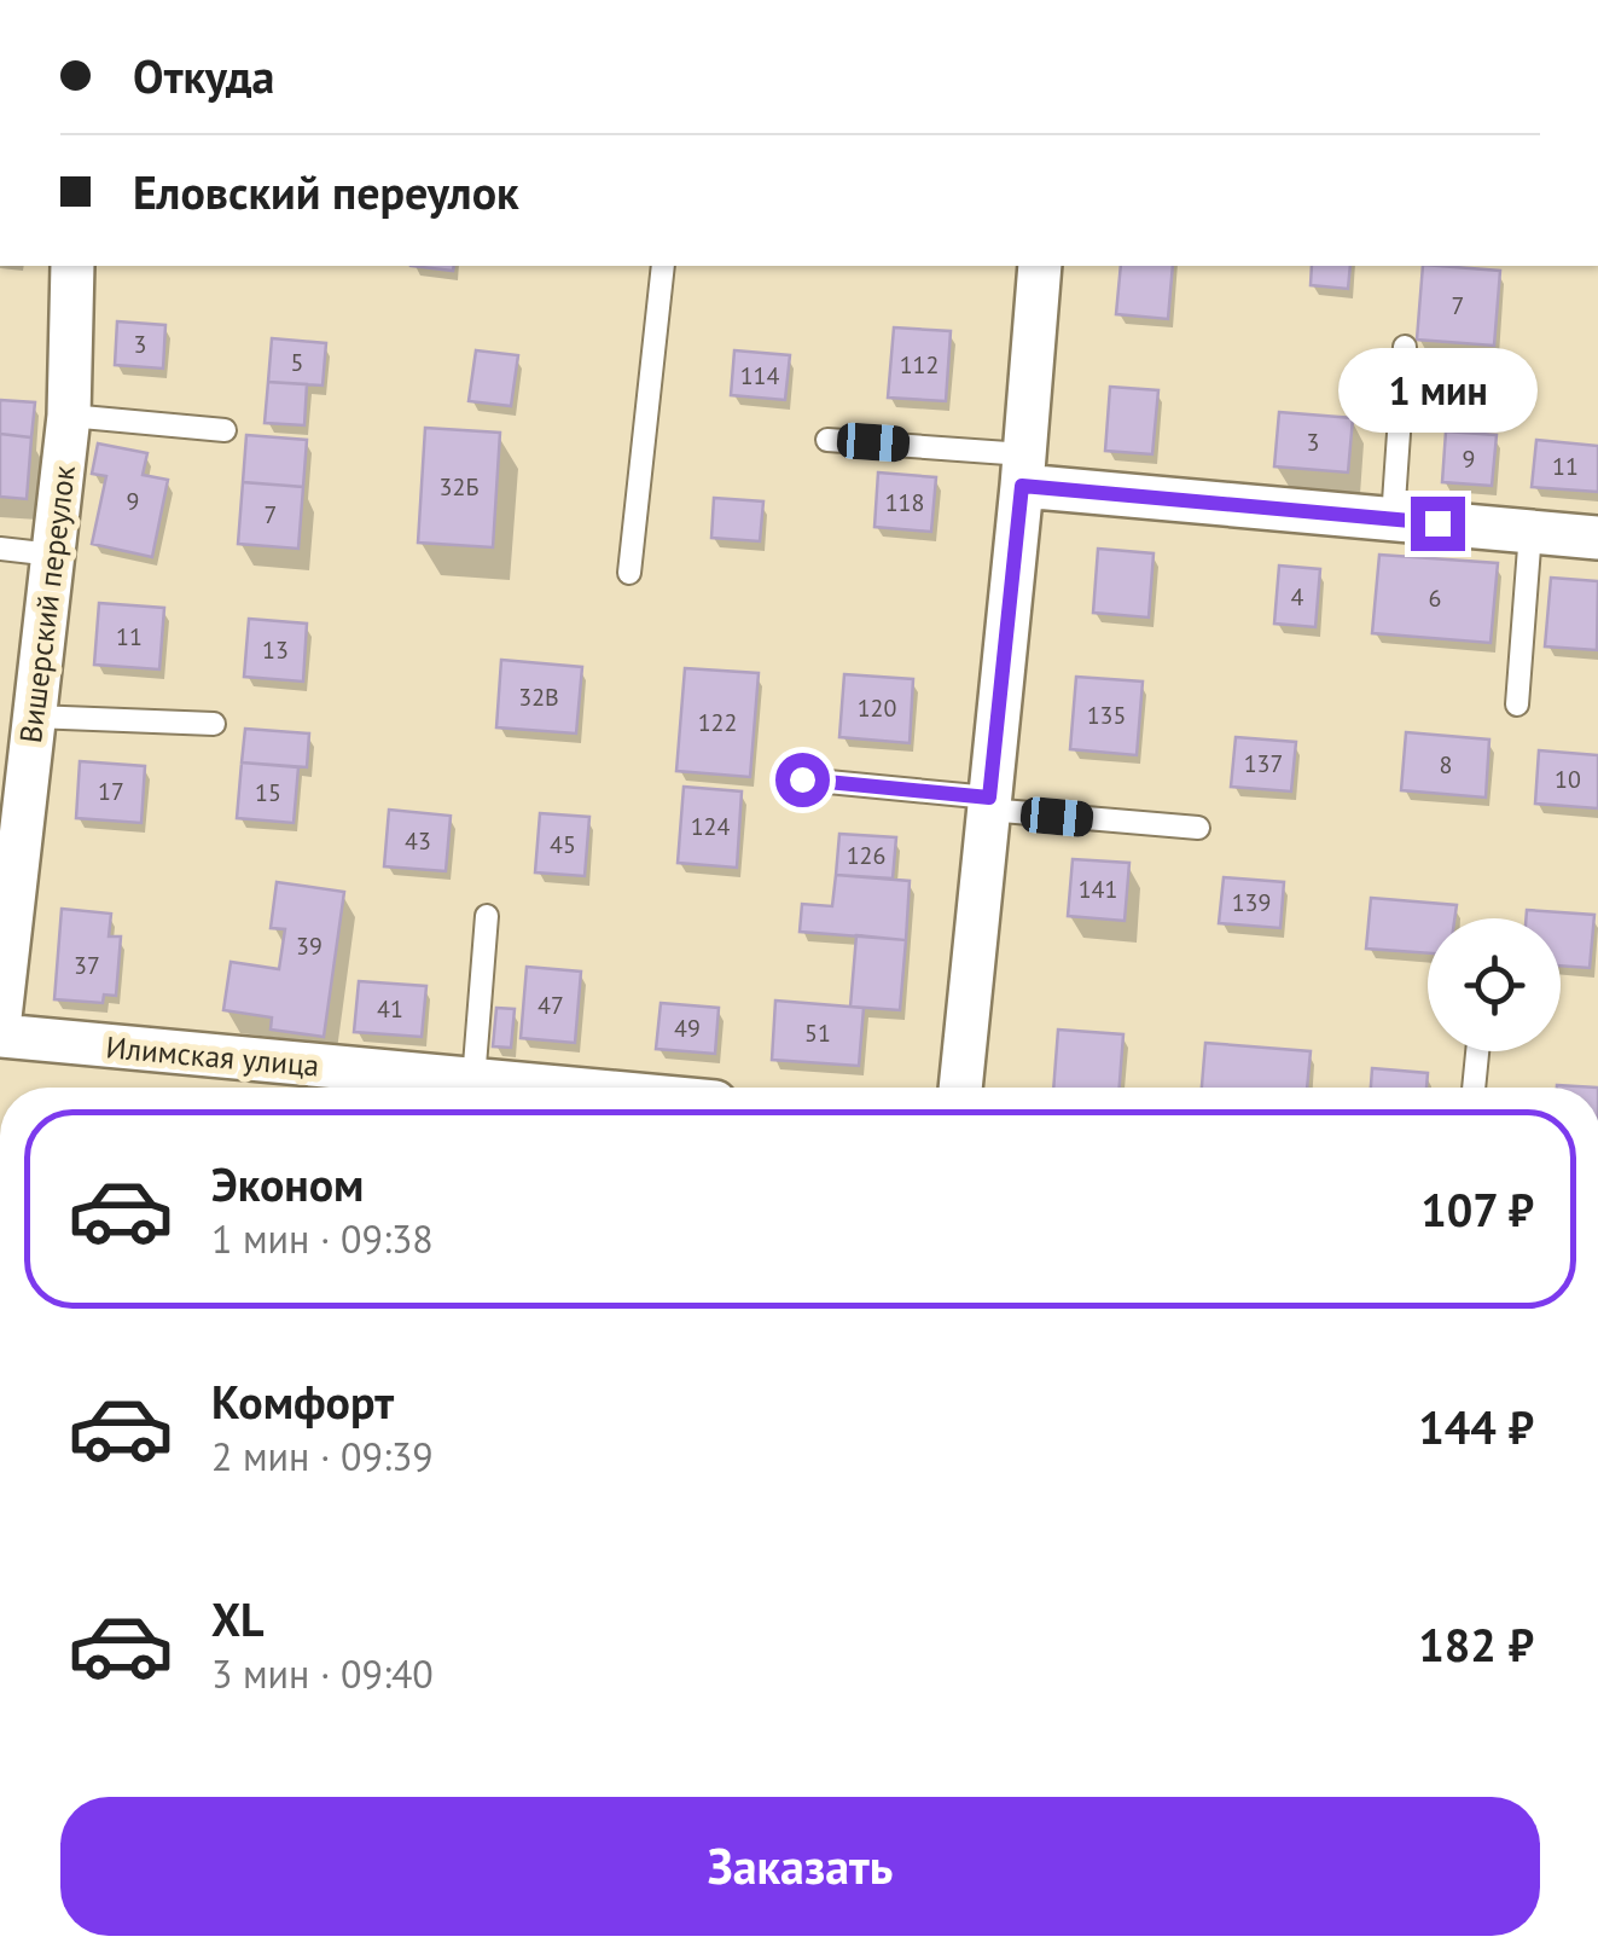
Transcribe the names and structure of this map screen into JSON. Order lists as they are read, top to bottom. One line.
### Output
{"streets":{"street":["Вишерский переулок","Илимская улица"]},"house_numbers":["7","3","5","112","114","3","9","11","32Б","9","118","7","4","6","11","13","32В","120","135","122","137","8","10","17","15","124","43","45","126","141","139","39","37","47","41","49","51"],"page":{"banner":["Откуда","Еловский переулок"],"bubble":"1 мин","list":[{"name":"Эконом","note":"1 мин · 09:38","value":"107 ₽"},{"name":"Комфорт","note":"2 мин · 09:39","value":"144 ₽"},{"name":"XL","note":"3 мин · 09:40","value":"182 ₽"}],"buttons":"Заказать"}}
